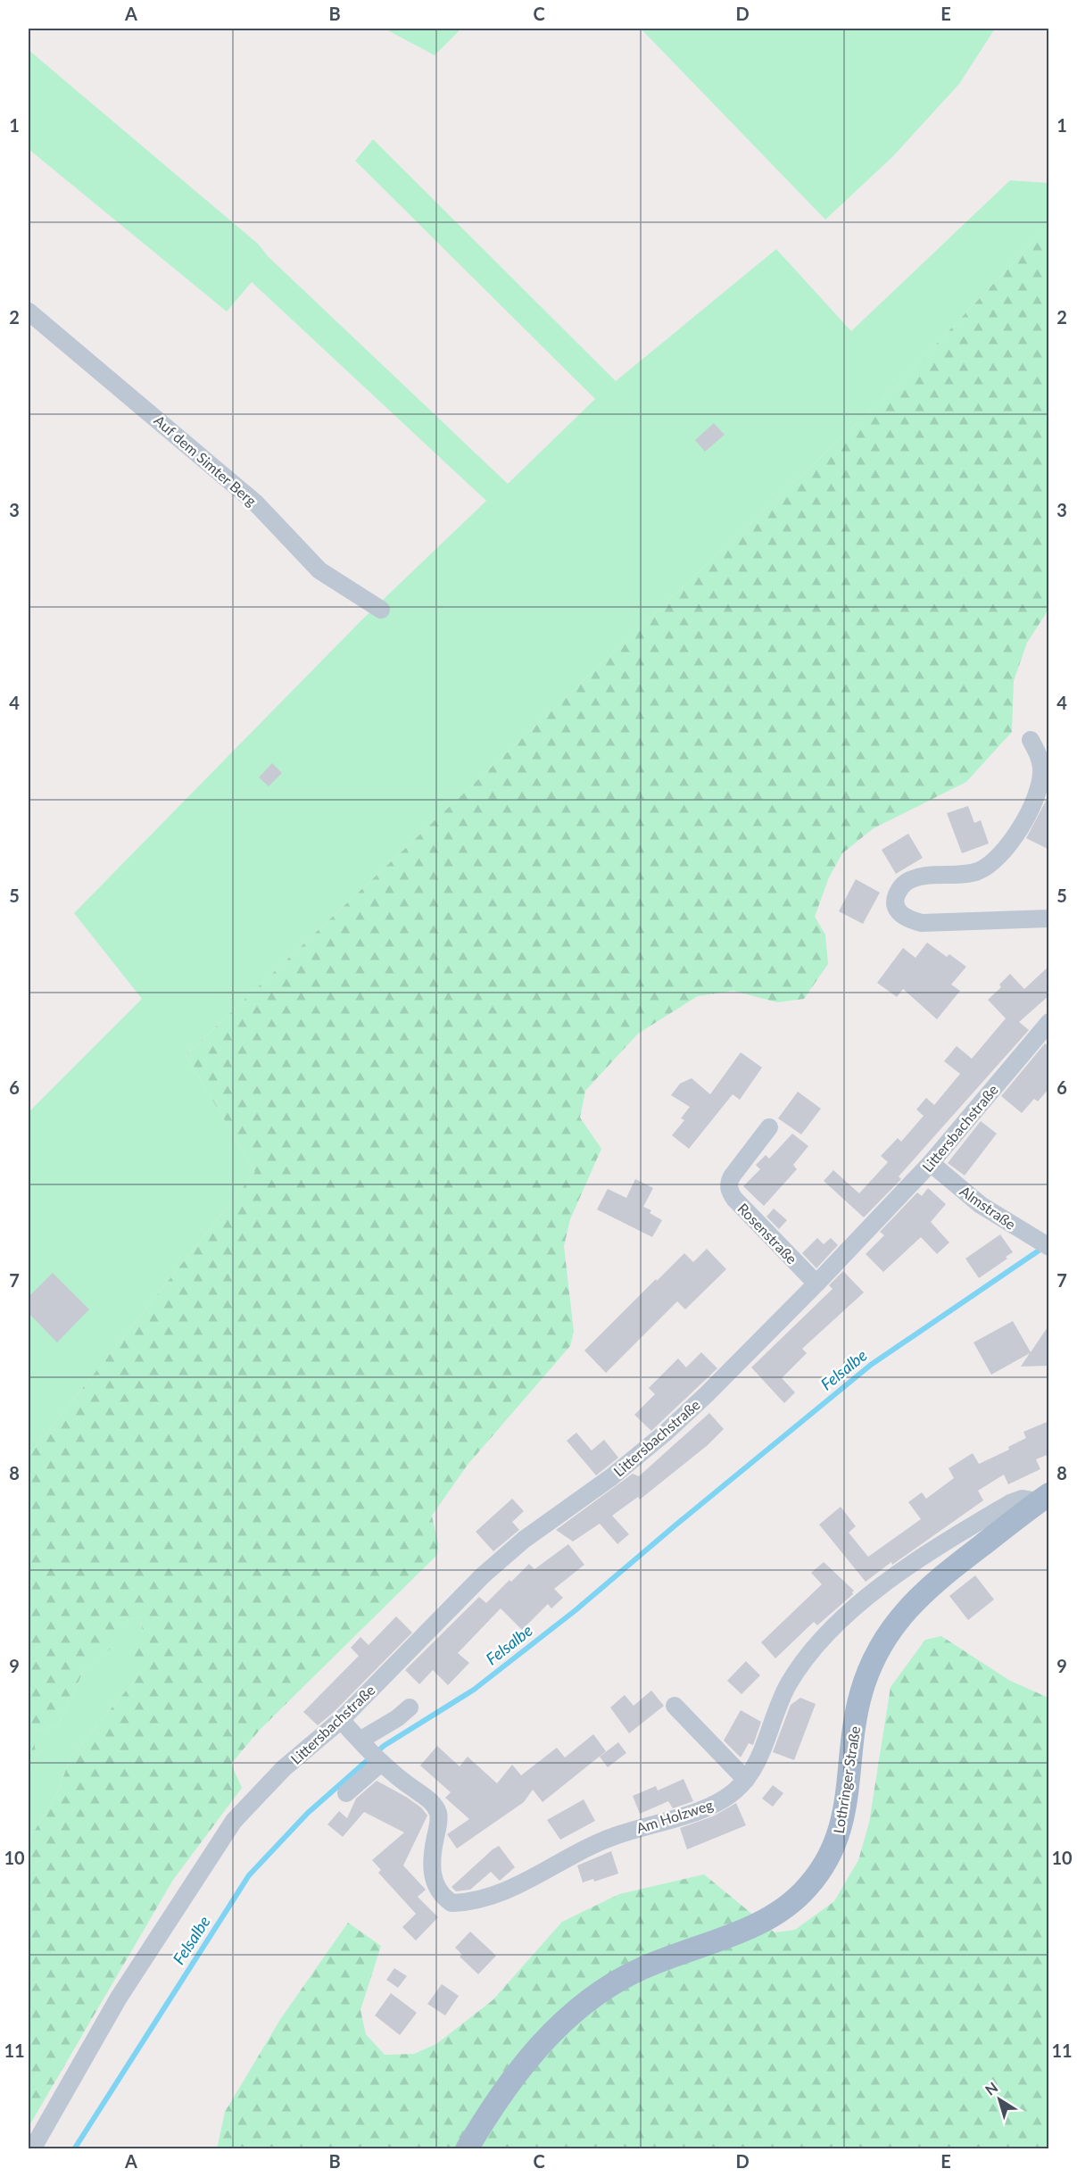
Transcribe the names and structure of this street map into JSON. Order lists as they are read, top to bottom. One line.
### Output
{"streets":{"main road":["Lothringer Straße"],"street":["Auf dem Simter Berg","Littersbachstraße","Almstraße","Rosenstraße","Am Holzweg"]},"crossings":[["Littersbachstraße","Almstraße"],["Littersbachstraße","Rosenstraße"],["Littersbachstraße","Am Holzweg"],["Lothringer Straße","Am Holzweg"]],"water":["Felsalbe"],"north":"top left","grid":{"columns":["A","B","C","D","E"],"rows":["1","2","3","4","5","6","7","8","9","10","11"]}}
